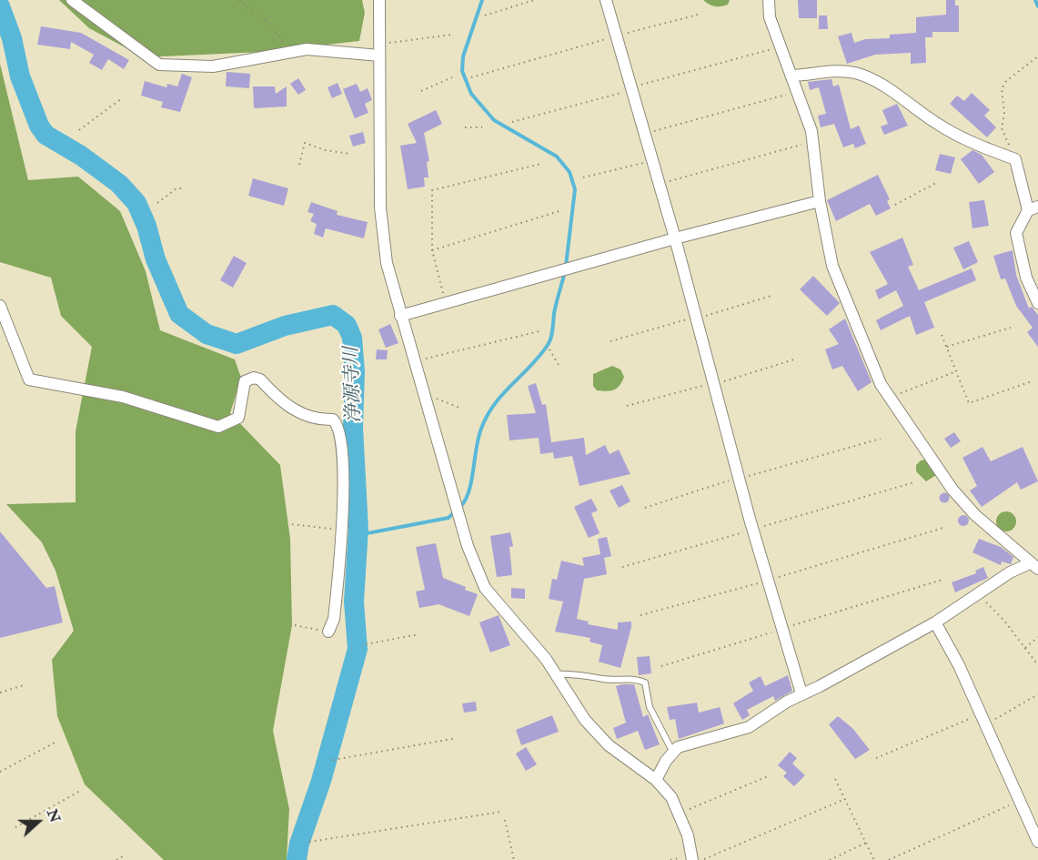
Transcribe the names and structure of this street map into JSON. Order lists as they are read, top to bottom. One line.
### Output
{"water":["浄源寺川"],"north":"right"}
